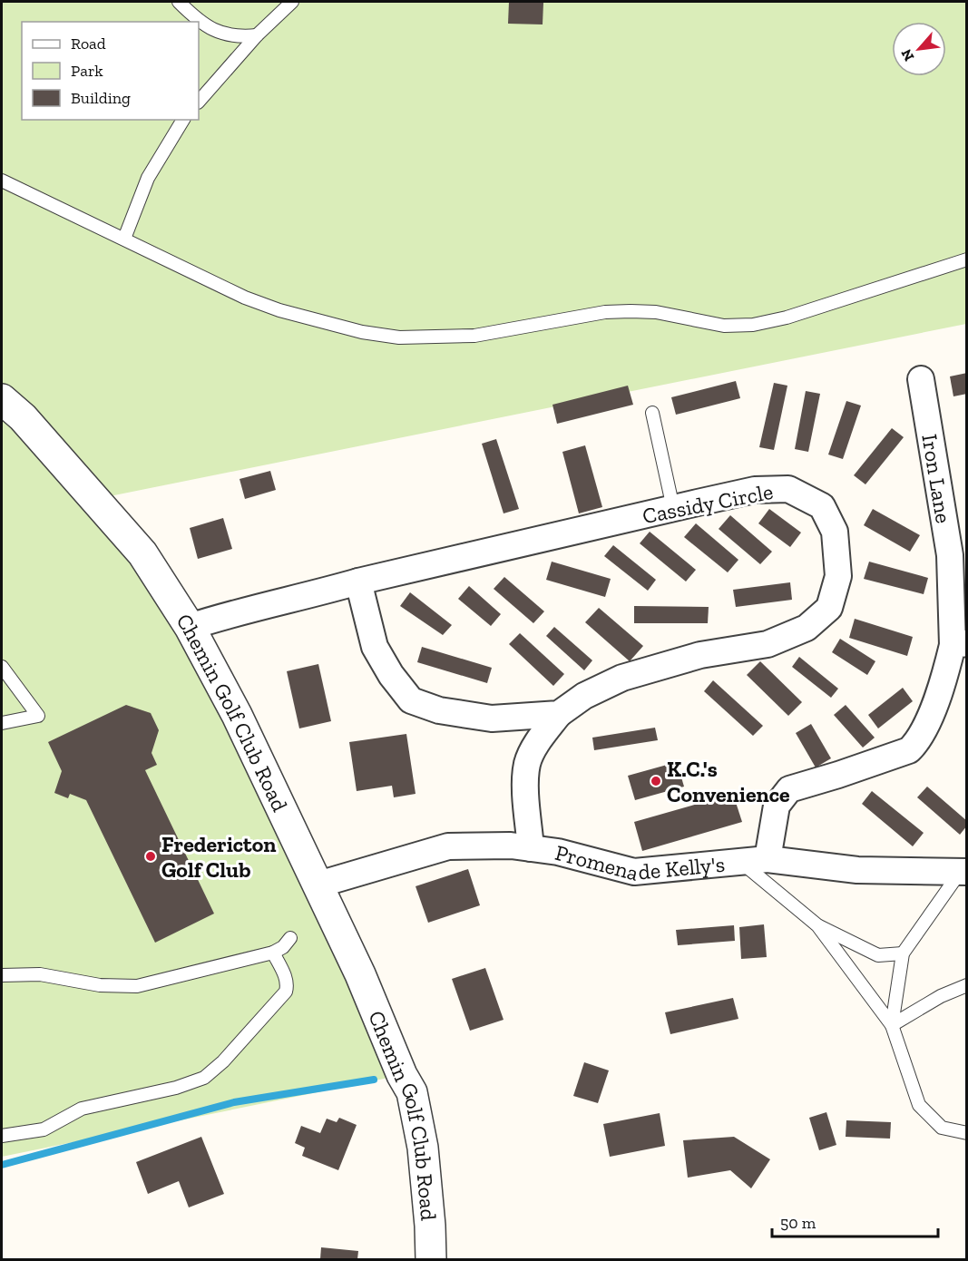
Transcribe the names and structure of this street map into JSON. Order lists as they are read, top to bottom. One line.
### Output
{"streets":{"street":["Iron Lane","Cassidy Circle","Chemin Golf Club Road","Promenade Kelly's"]},"crossings":[["Iron Lane","Promenade Kelly's"],["Cassidy Circle","Chemin Golf Club Road"],["Cassidy Circle","Promenade Kelly's"],["Chemin Golf Club Road","Promenade Kelly's"]],"places":["K.C.'s Convenience","Fredericton Golf Club"],"legend":["Road","Park","Building"],"scale_bar":"50 m","north":"bottom left"}
